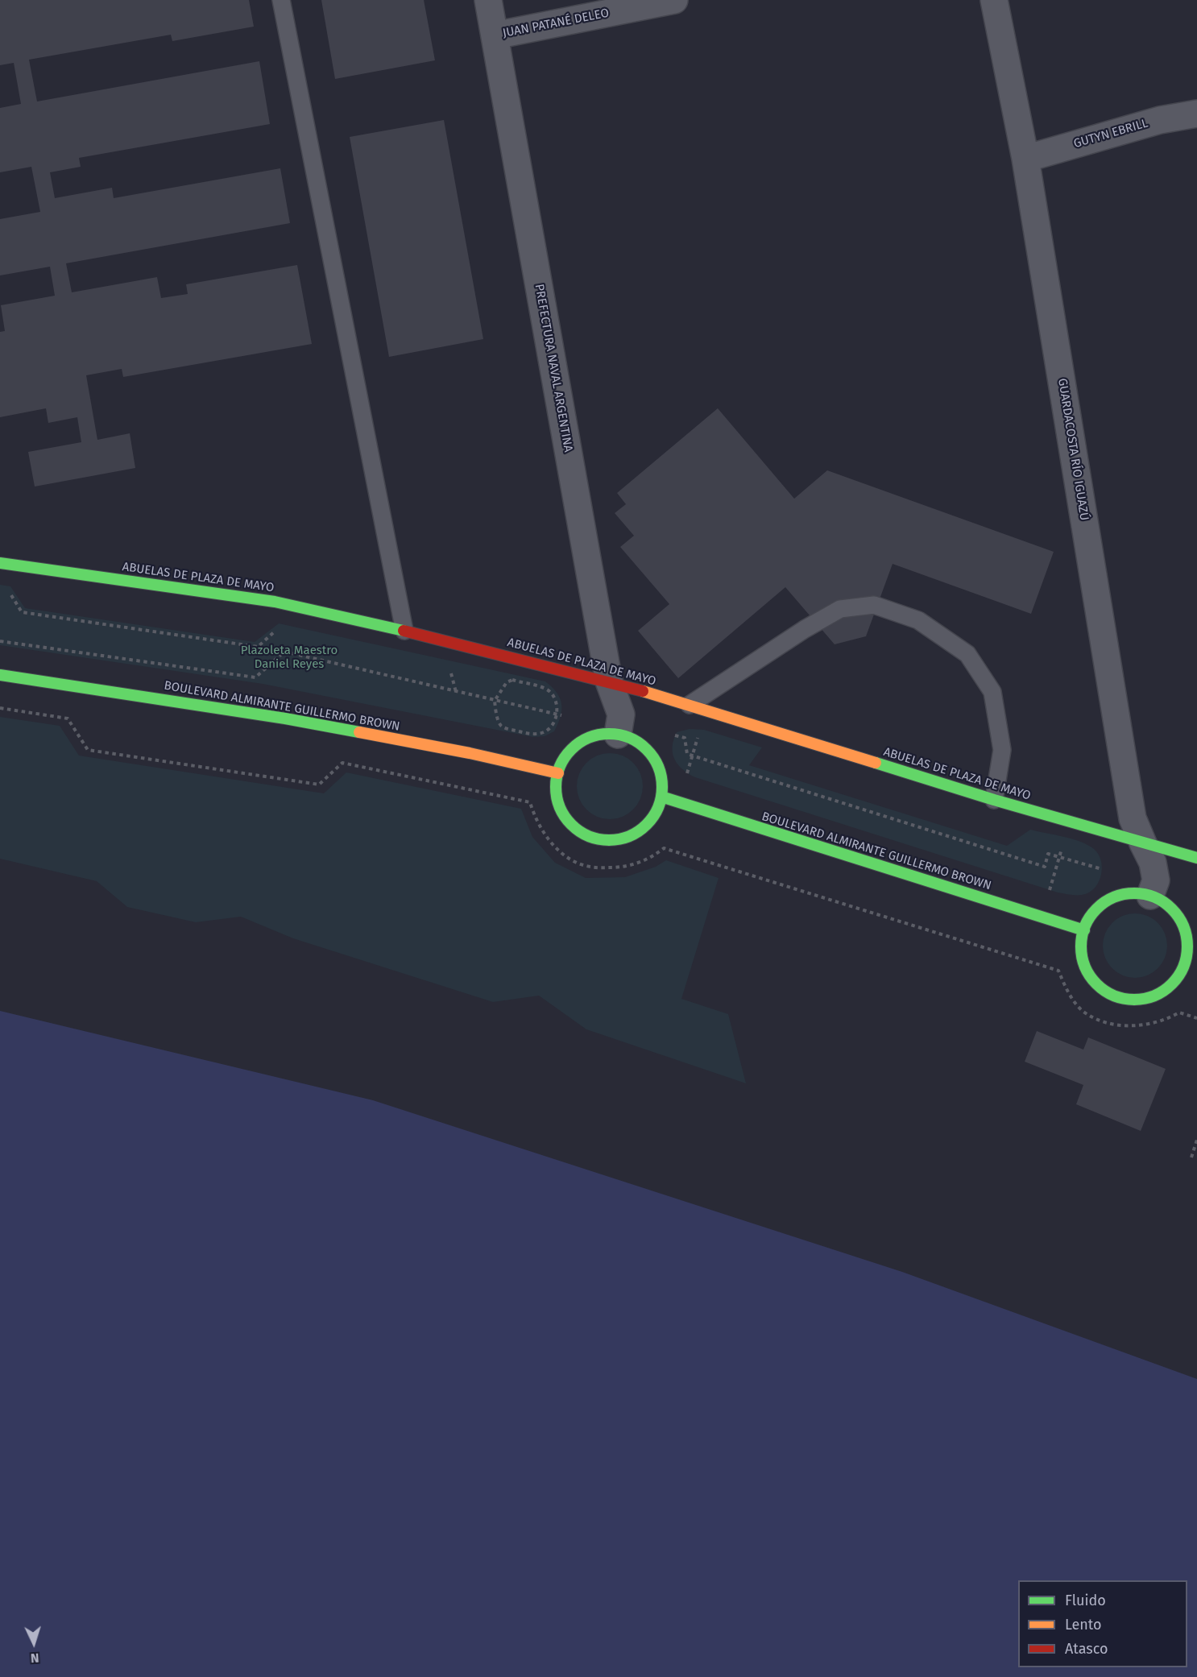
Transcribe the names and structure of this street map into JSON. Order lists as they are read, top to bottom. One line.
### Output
{"streets":{"main road":["ABUELAS DE PLAZA DE MAYO","BOULEVARD ALMIRANTE GUILLERMO BROWN"],"street":["JUAN PATANÉ DELEO","GUTYN EBRILL","PREFECTURA NAVAL ARGENTINA","GUARDACOSTA RÍO IGUAZÚ"]},"crossings":[["JUAN PATANÉ DELEO","PREFECTURA NAVAL ARGENTINA"],["GUTYN EBRILL","GUARDACOSTA RÍO IGUAZÚ"],["PREFECTURA NAVAL ARGENTINA","ABUELAS DE PLAZA DE MAYO"],["PREFECTURA NAVAL ARGENTINA","BOULEVARD ALMIRANTE GUILLERMO BROWN"],["GUARDACOSTA RÍO IGUAZÚ","ABUELAS DE PLAZA DE MAYO"],["GUARDACOSTA RÍO IGUAZÚ","BOULEVARD ALMIRANTE GUILLERMO BROWN"]],"parks":["Plazoleta Maestro Daniel Reyes"],"legend":["Fluido","Lento","Atasco"],"north":"bottom"}
